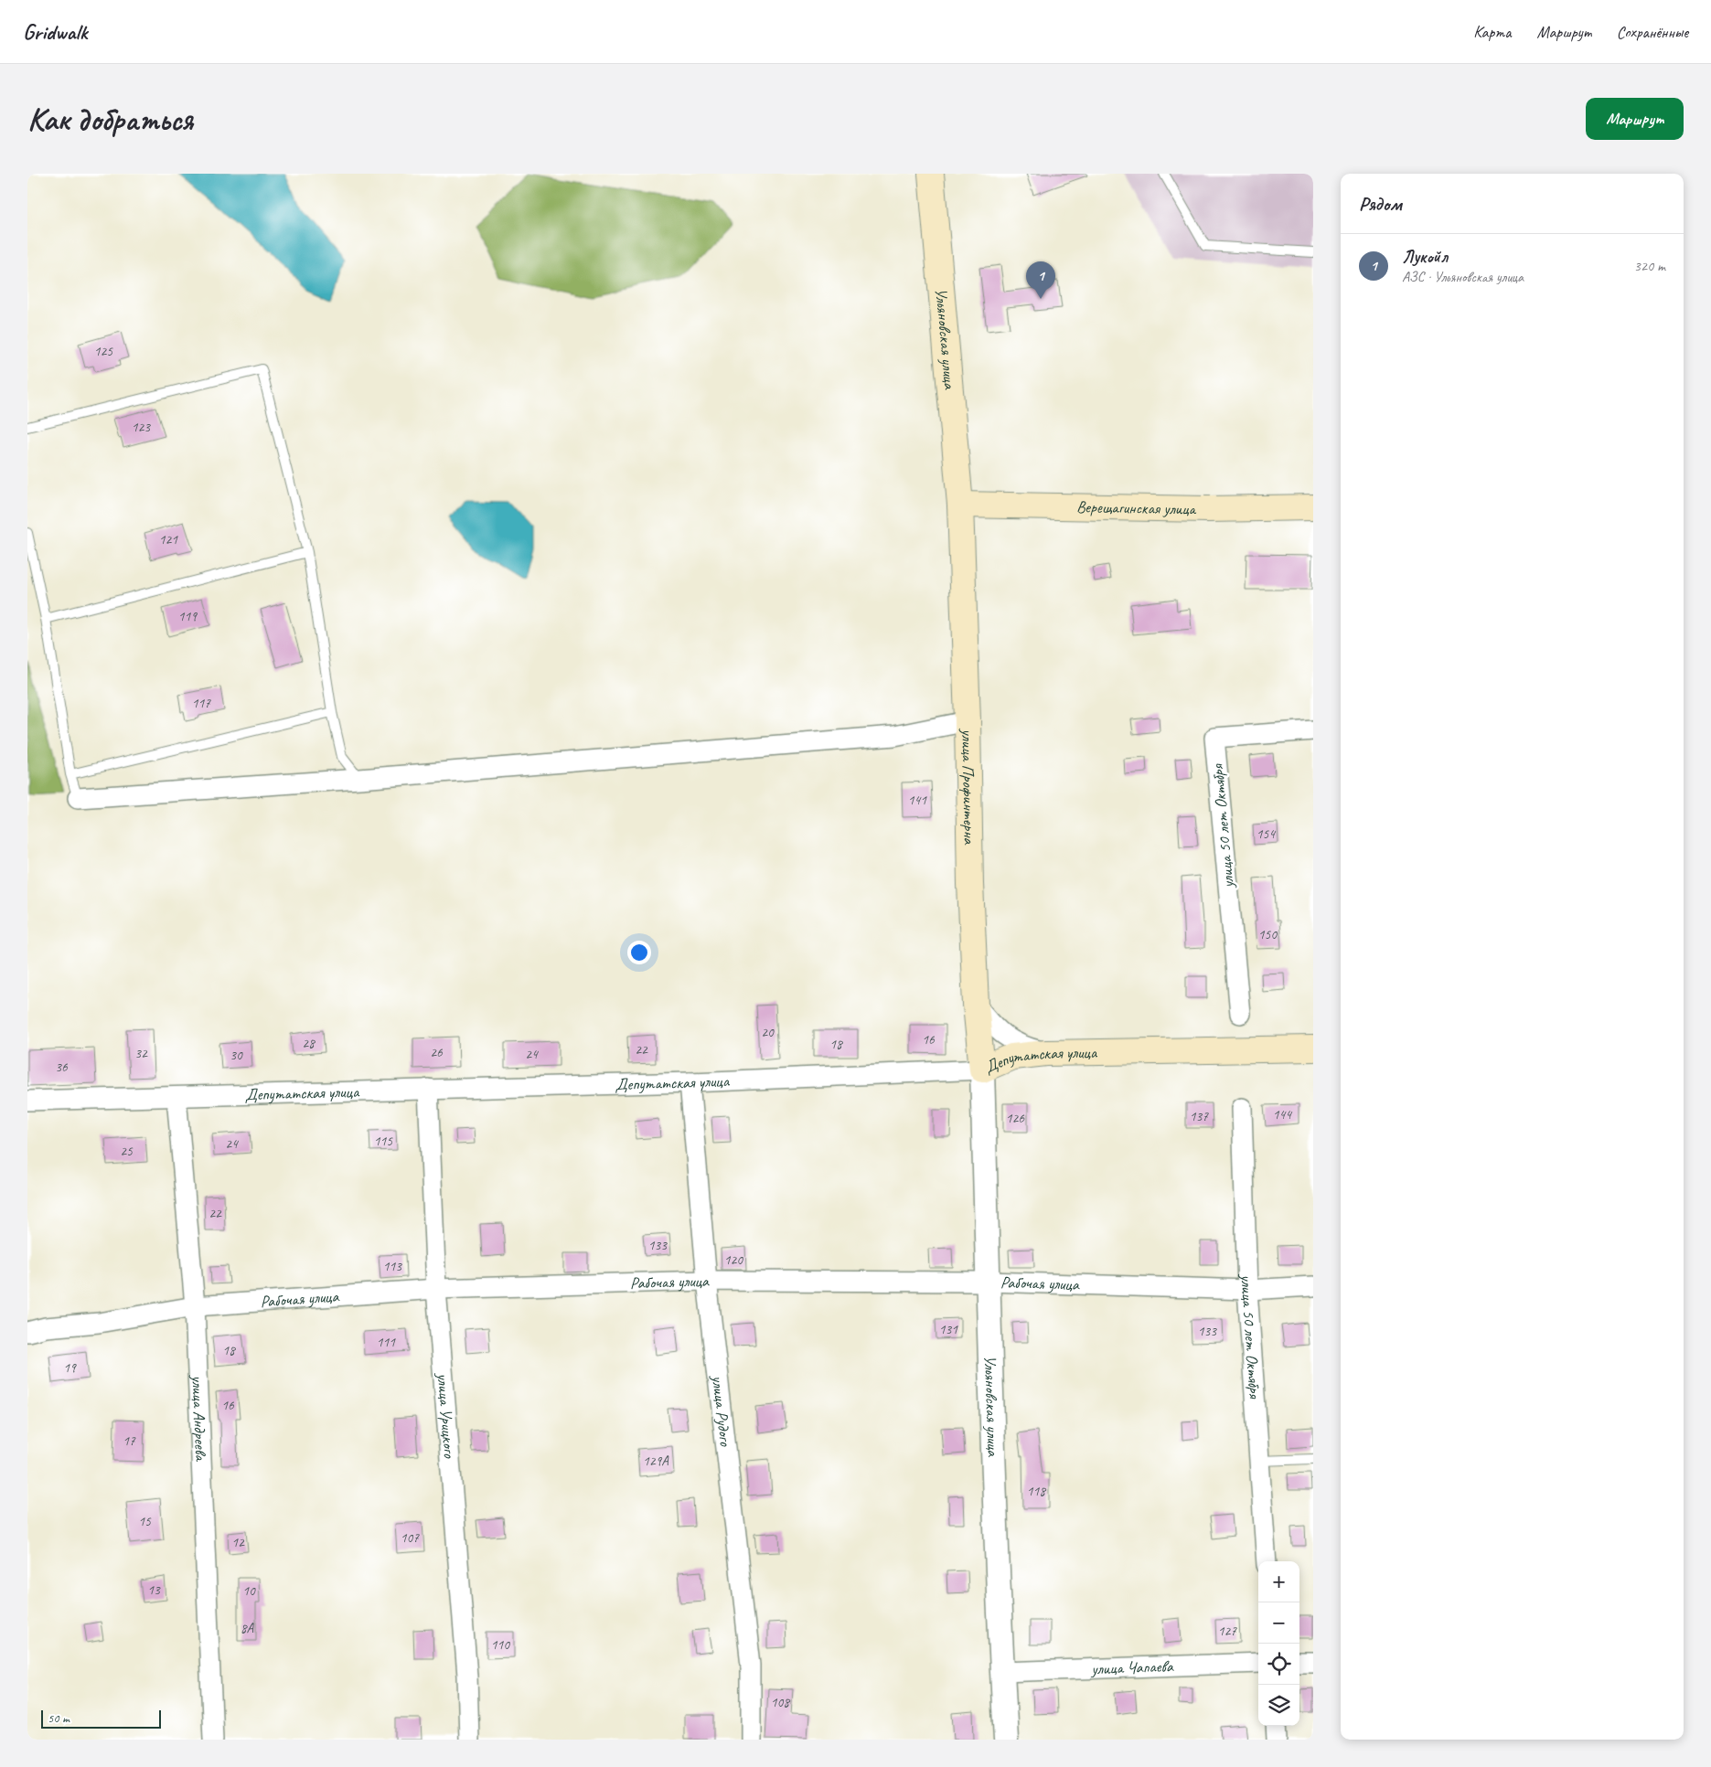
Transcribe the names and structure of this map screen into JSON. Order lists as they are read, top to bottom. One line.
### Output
{"streets":{"main road":["Ульяновская улица","Верещагинская улица","улица Профинтерна","Депутатская улица"],"street":["улица 50 лет Октября","Рабочая улица","улица Рудого","улица Урицкого","улица Андреева","улица Чапаева"]},"crossings":[["Ульяновская улица","Верещагинская улица"],["Ульяновская улица","улица Профинтерна"],["Ульяновская улица","Депутатская улица"],["Ульяновская улица","Рабочая улица"],["Ульяновская улица","улица Чапаева"],["Верещагинская улица","улица Профинтерна"],["улица Профинтерна","Депутатская улица"],["улица 50 лет Октября","Рабочая улица"],["Депутатская улица","улица Рудого"],["Депутатская улица","улица Урицкого"],["Депутатская улица","улица Андреева"],["Рабочая улица","улица Рудого"],["Рабочая улица","улица Урицкого"],["Рабочая улица","улица Андреева"]],"house_numbers":["125","123","121","119","117","141","154","150","20","16","28","18","22","26","32","24","30","36","144","137","126","115","24","25","22","133","120","113","131","133","111","18","19","16","17","129А","118","15","107","12","13","10","8А","127","110","108"],"scale_bar":"50 m","page":{"header":"Gridwalk","nav":["Карта","Маршрут","Сохранённые"],"buttons":"Маршрут","title":"Как добраться","heading":"Рядом","list":[{"mark":"1","name":"Лукойл","note":"АЗС · Ульяновская улица","value":"320 m"}],"pins":"1","map_buttons":["+","−"],"scale":"50 m"}}
